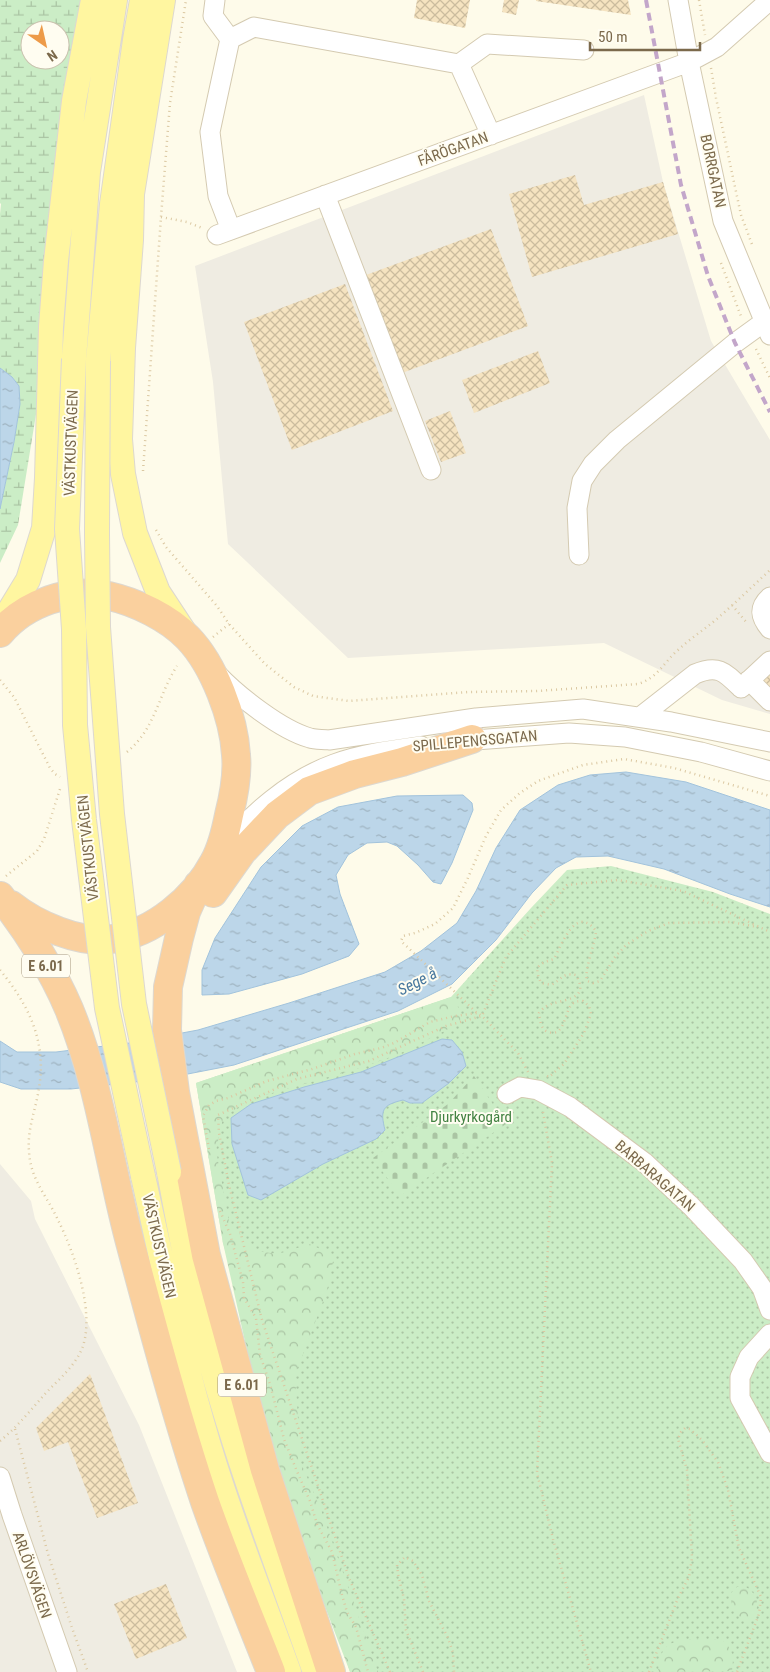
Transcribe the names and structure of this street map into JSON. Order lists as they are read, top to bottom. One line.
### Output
{"streets":{"highway":["E 6.01"],"main road":["VÄSTKUSTVÄGEN"],"street":["FÅRÖGATAN","BORRGATAN","SPILLEPENGSGATAN","BARBARAGATAN","ARLÖVSVÄGEN"]},"crossings":[["FÅRÖGATAN","BORRGATAN"]],"water":["Sege å"],"parks":["Djurkyrkogård"],"scale_bar":"50 m","north":"bottom right"}
